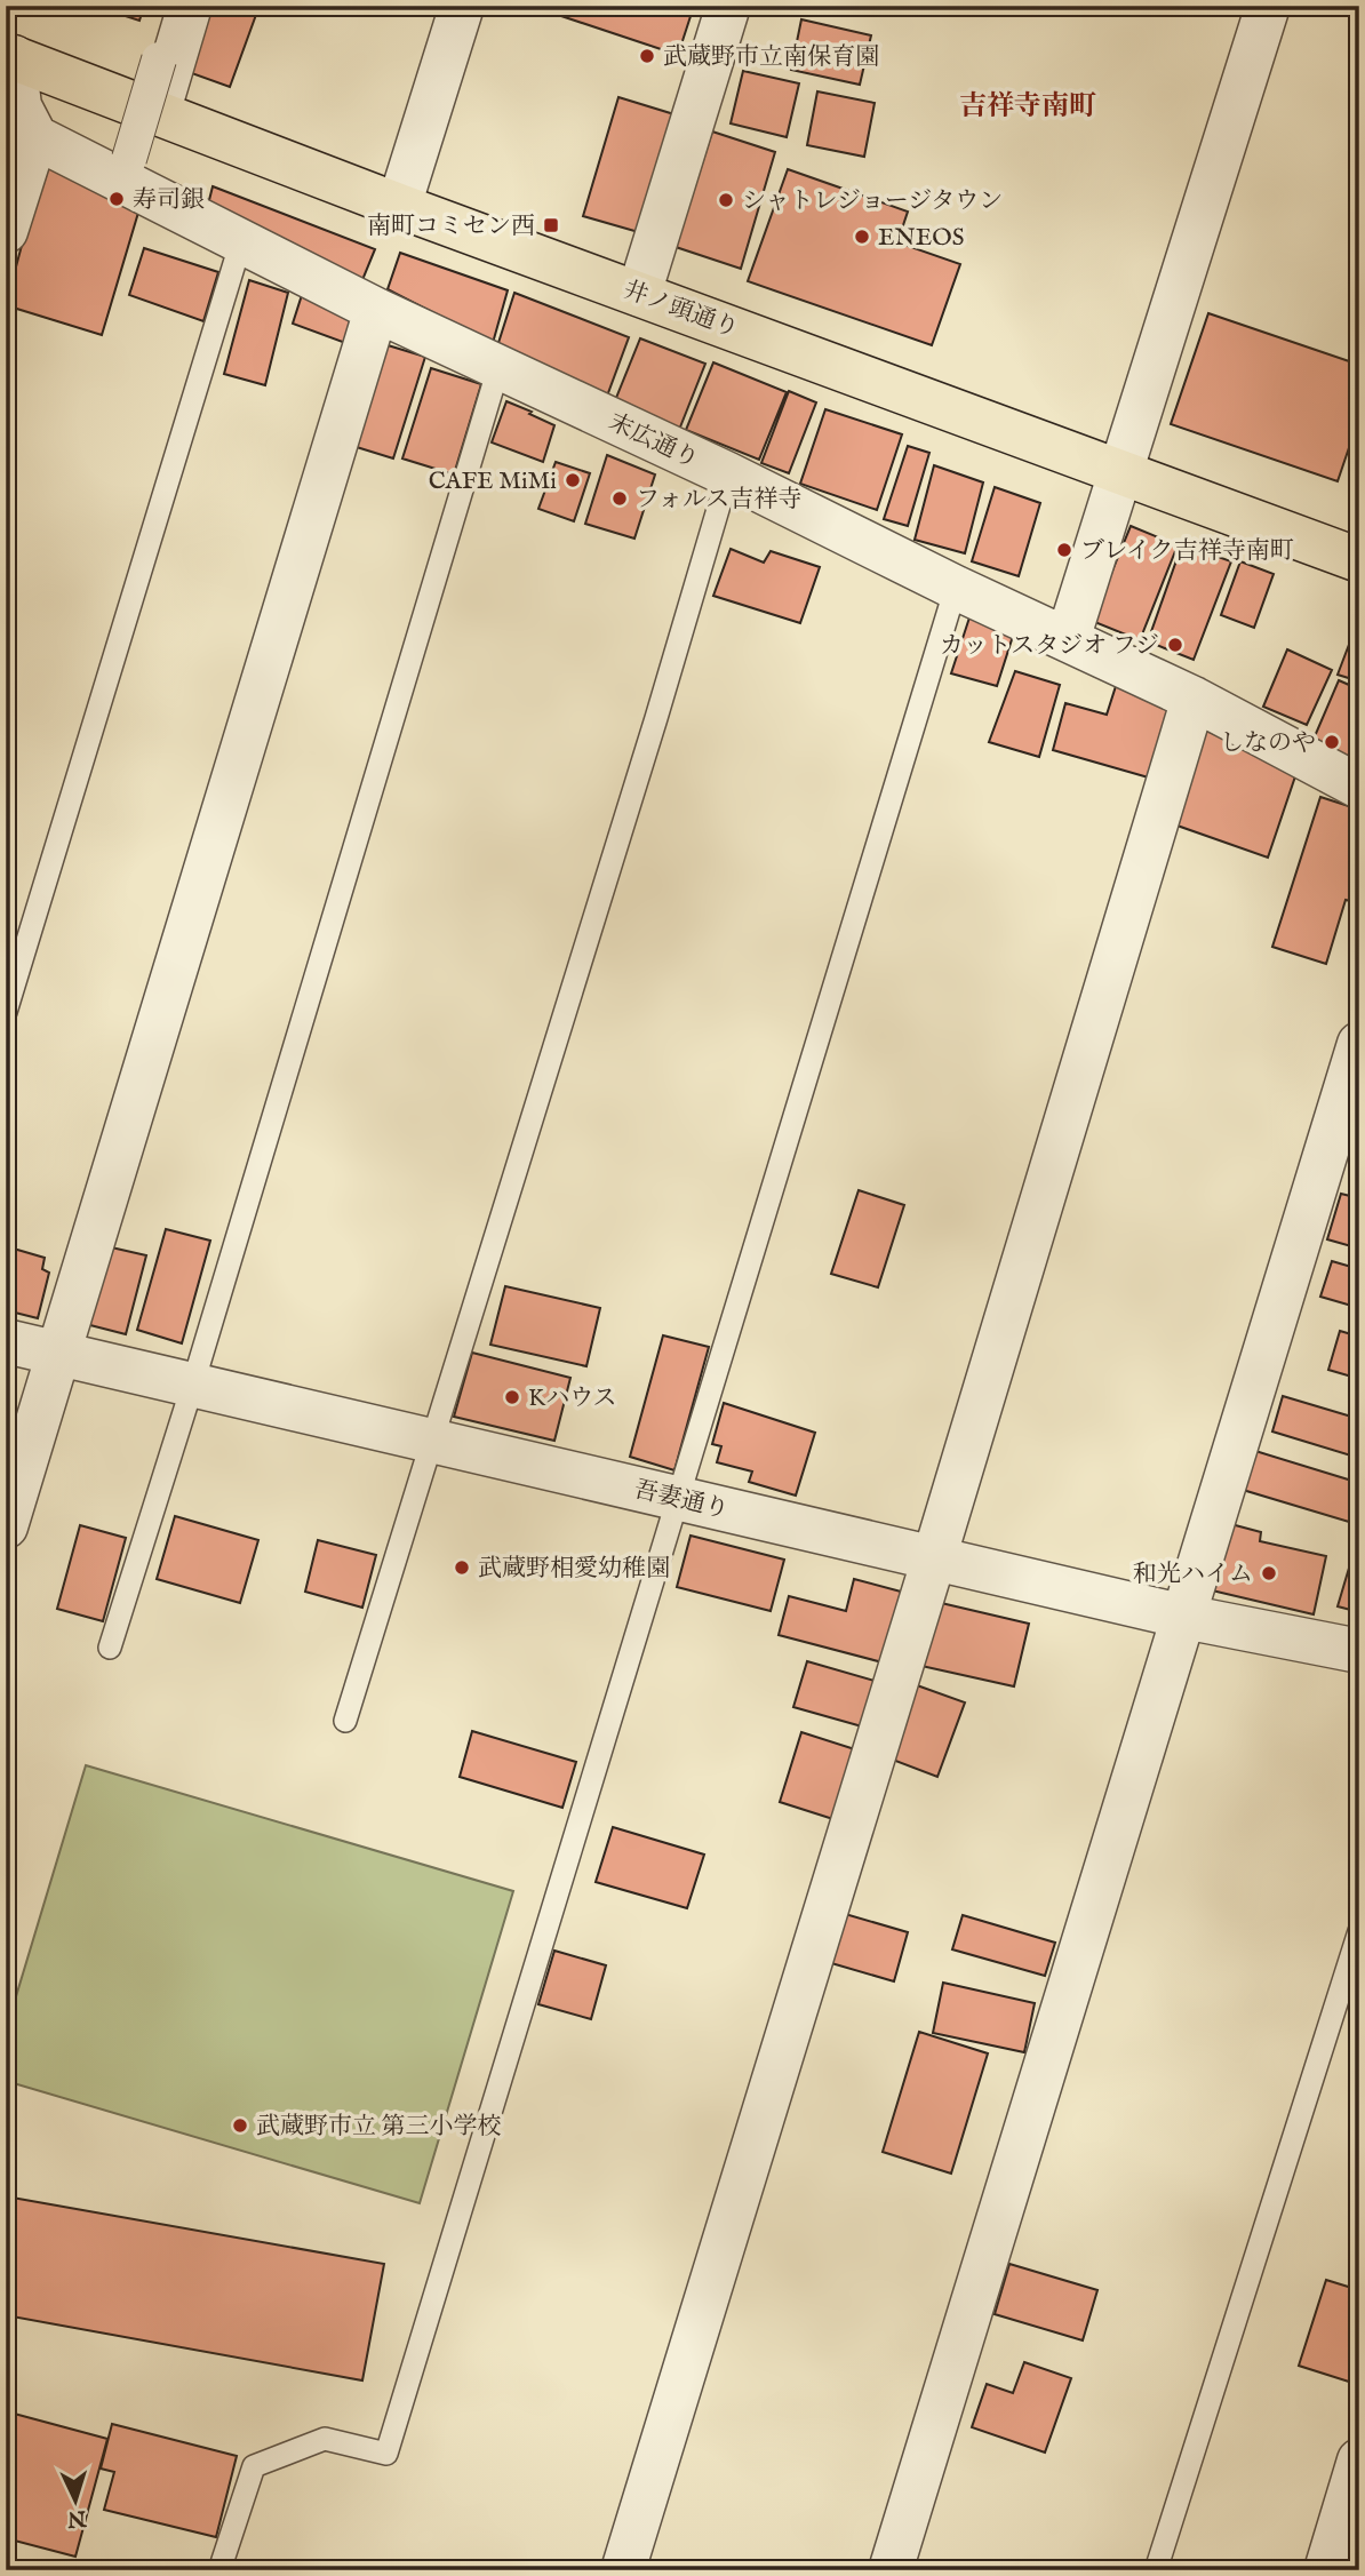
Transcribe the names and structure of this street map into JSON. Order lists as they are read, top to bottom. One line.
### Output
{"streets":{"main road":["井ノ頭通り"],"street":["末広通り","吾妻通り"]},"districts":["吉祥寺南町"],"places":{"other":["武蔵野市立南保育園","寿司銀","シャトレジョージタウン","ENEOS","CAFE MiMi","フォルス吉祥寺","ブレイク吉祥寺南町","カットスタジオ フジ","しなのや","Kハウス","武蔵野相愛幼稚園","和光ハイム","武蔵野市立 第三小学校"],"transit":["南町コミセン西"]},"north":"bottom"}
